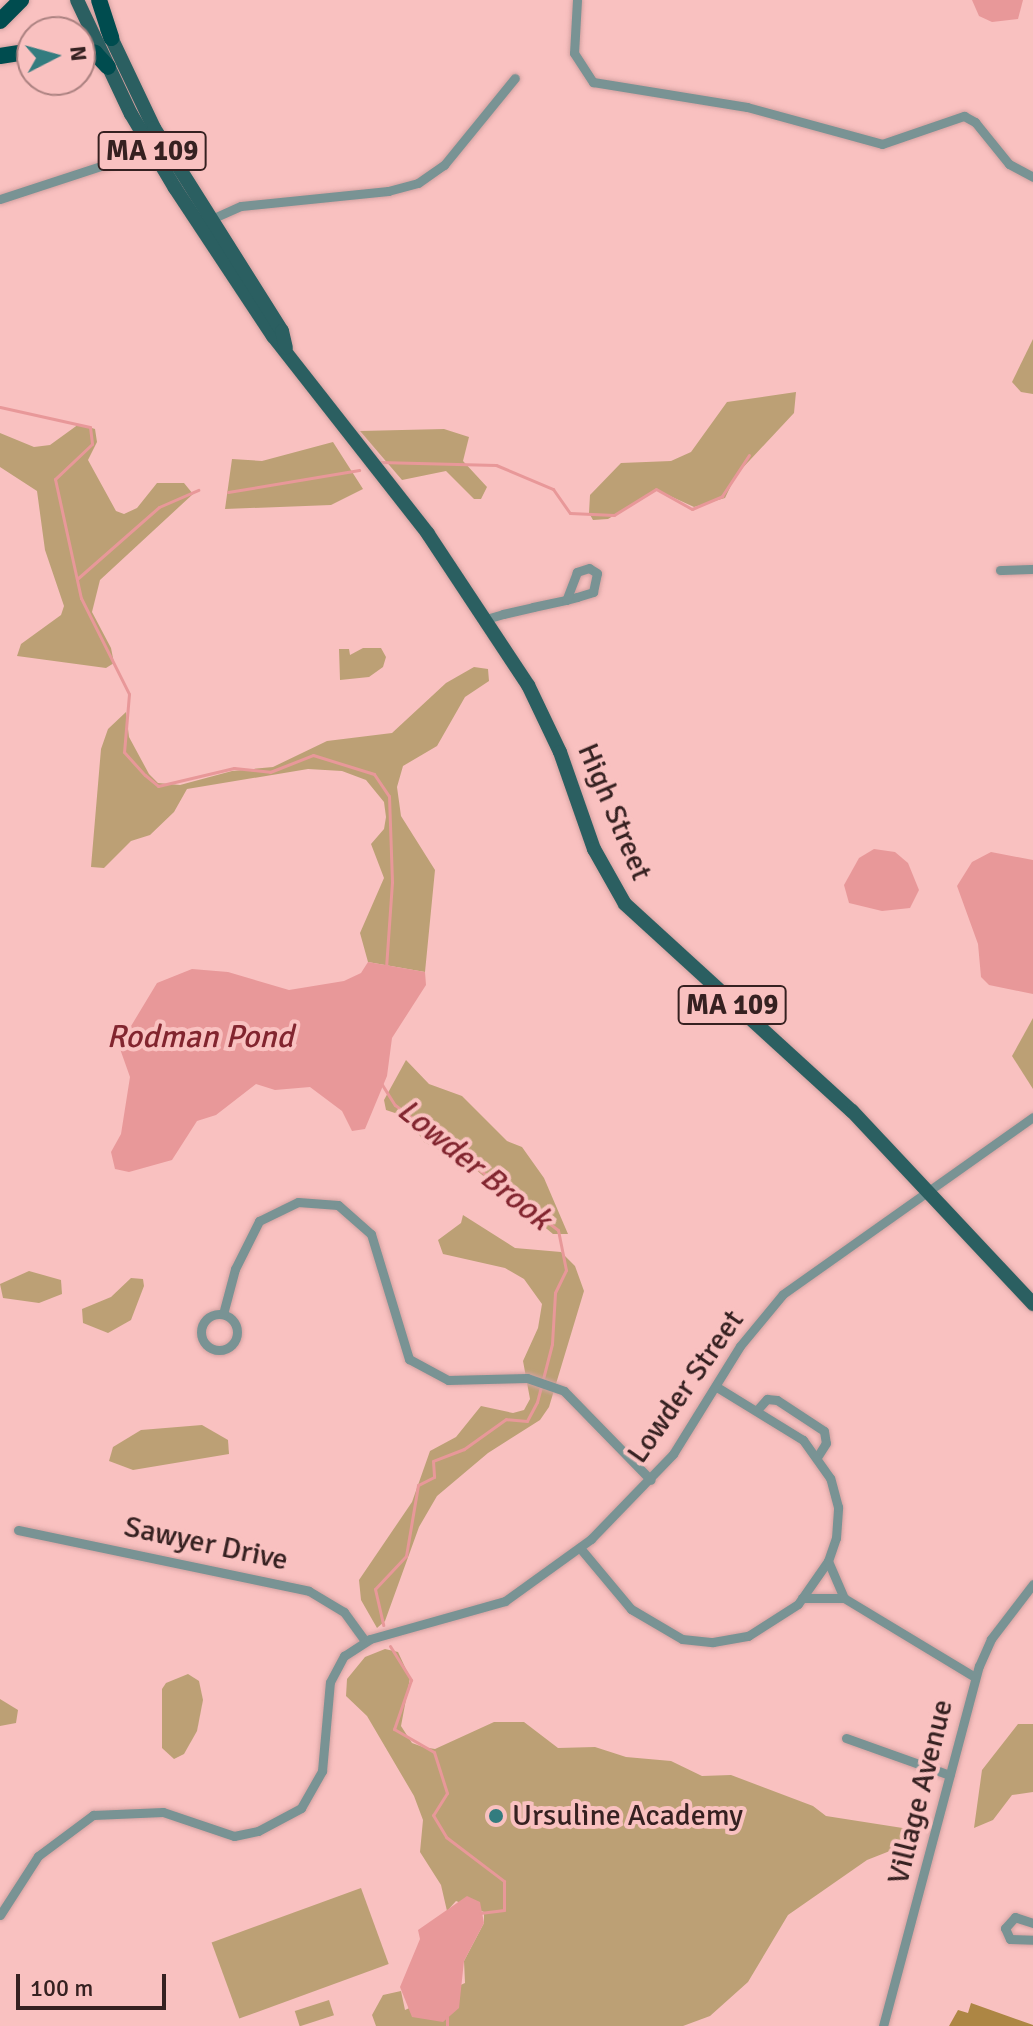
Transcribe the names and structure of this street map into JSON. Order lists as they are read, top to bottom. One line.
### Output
{"streets":{"main road":["MA 109","High Street"],"street":["Lowder Street","Sawyer Drive","Village Avenue"]},"crossings":[["High Street","Lowder Street"],["Lowder Street","Sawyer Drive"]],"water":["Rodman Pond","Lowder Brook"],"places":["Ursuline Academy"],"scale_bar":"100 m","north":"right"}
